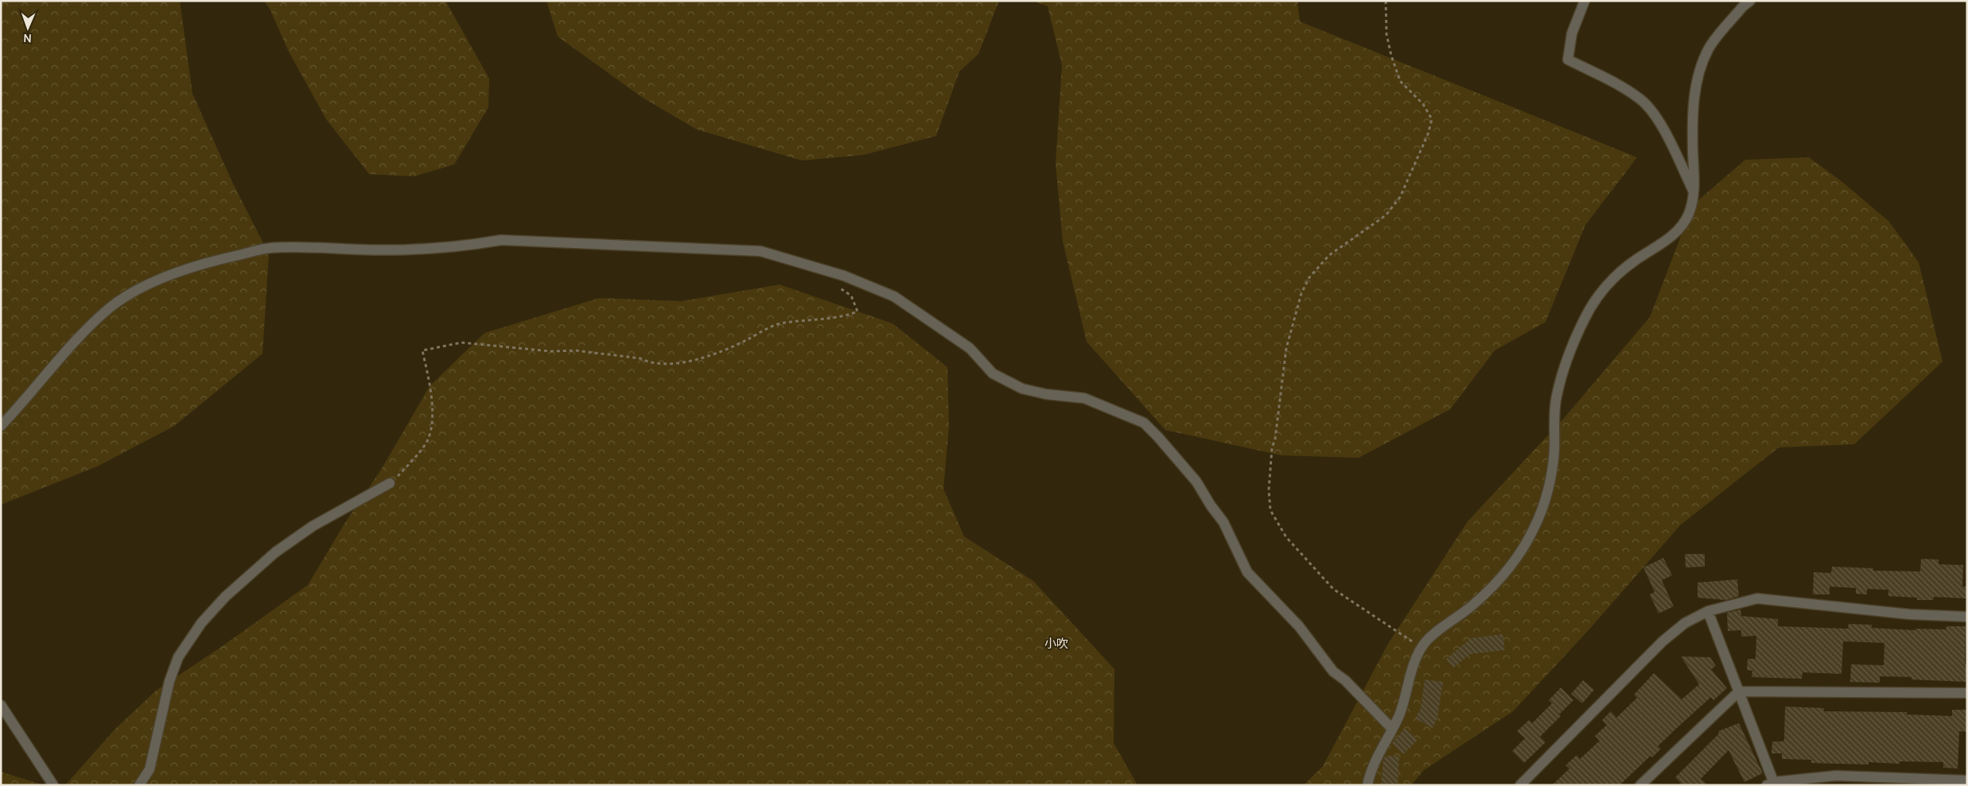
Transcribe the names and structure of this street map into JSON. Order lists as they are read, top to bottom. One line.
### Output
{"districts":["小吹"],"north":"bottom"}
